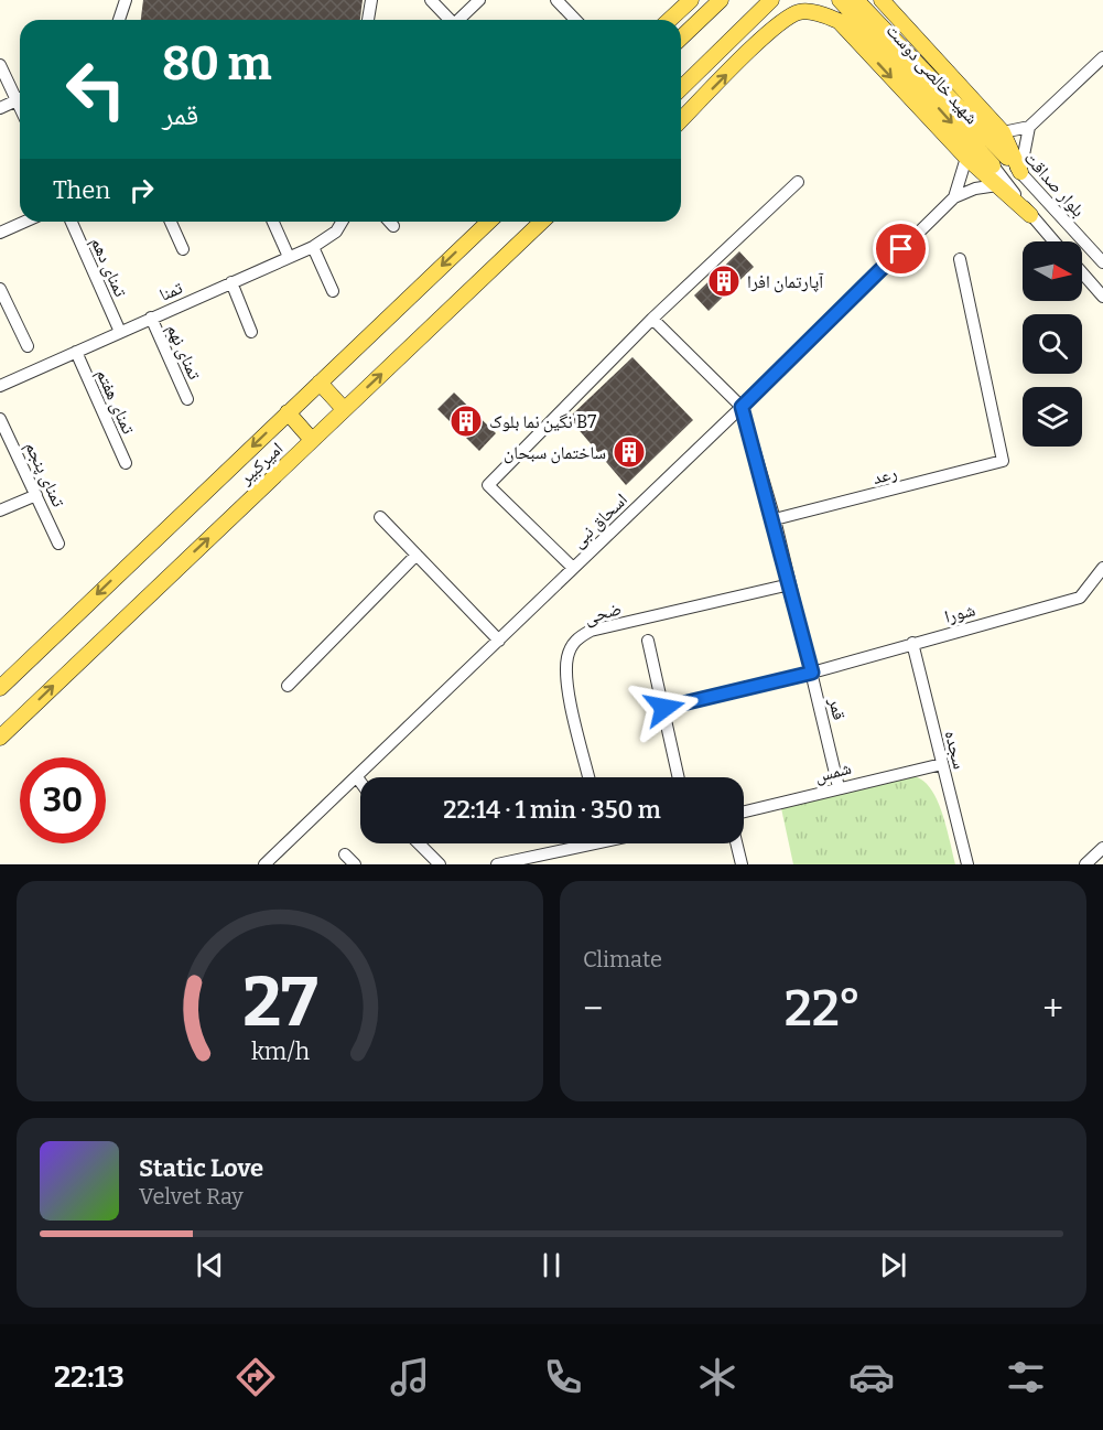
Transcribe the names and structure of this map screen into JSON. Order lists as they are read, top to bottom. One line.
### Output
{"streets":{"main road":["شهید خالصی دوست","امیرکبیر"],"street":["بلوار صداقت","تمنای دهم","تمنا","تمنای نهم","تمنای هفتم","تمنای پنجم","رعد","اسحاق نبی","ضحی","شورا","قمر","سجده","شمس"]},"crossings":[["تمنای دهم","تمنا"],["تمنا","تمنای نهم"],["تمنا","تمنای هفتم"],["رعد","قمر"],["اسحاق نبی","قمر"],["ضحی","قمر"],["شورا","قمر"],["شورا","سجده"],["قمر","شمس"],["سجده","شمس"]],"places":{"building":["آپارتمان افرا","نگین نما بلوک B7","ساختمان سبحان"]},"north":"right","page":{"turn":["80 m","قمر"],"then":"Then","limit":"30","trip":"22:14 · 1 min · 350 m","tile":"Climate","heat":["−","22°","+"],"song":["Static Love","Velvet Ray"],"tabs":"22:13","gauge":["27","km/h"]}}
